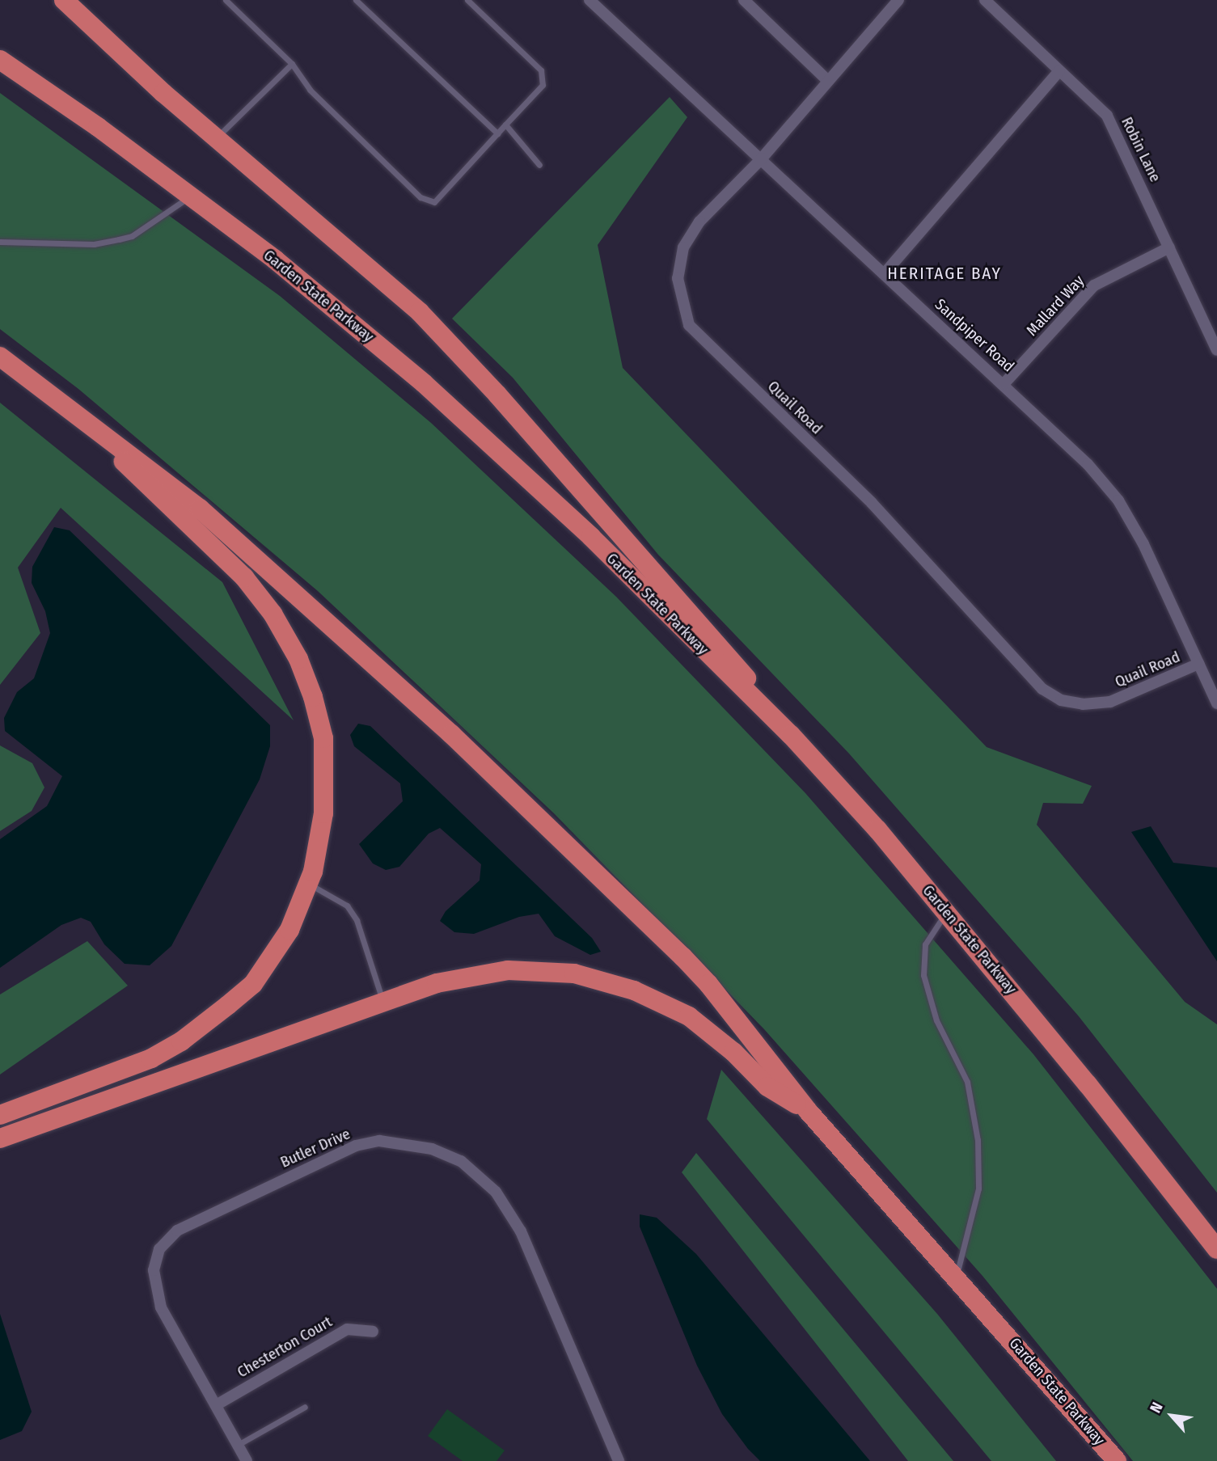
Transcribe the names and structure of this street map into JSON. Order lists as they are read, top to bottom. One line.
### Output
{"streets":{"highway":["Garden State Parkway"],"street":["Robin Lane","Mallard Way","Sandpiper Road","Quail Road","Butler Drive","Chesterton Court"]},"crossings":[["Robin Lane","Mallard Way"],["Mallard Way","Sandpiper Road"],["Sandpiper Road","Quail Road"],["Butler Drive","Chesterton Court"]],"districts":["HERITAGE BAY"],"north":"top left"}
